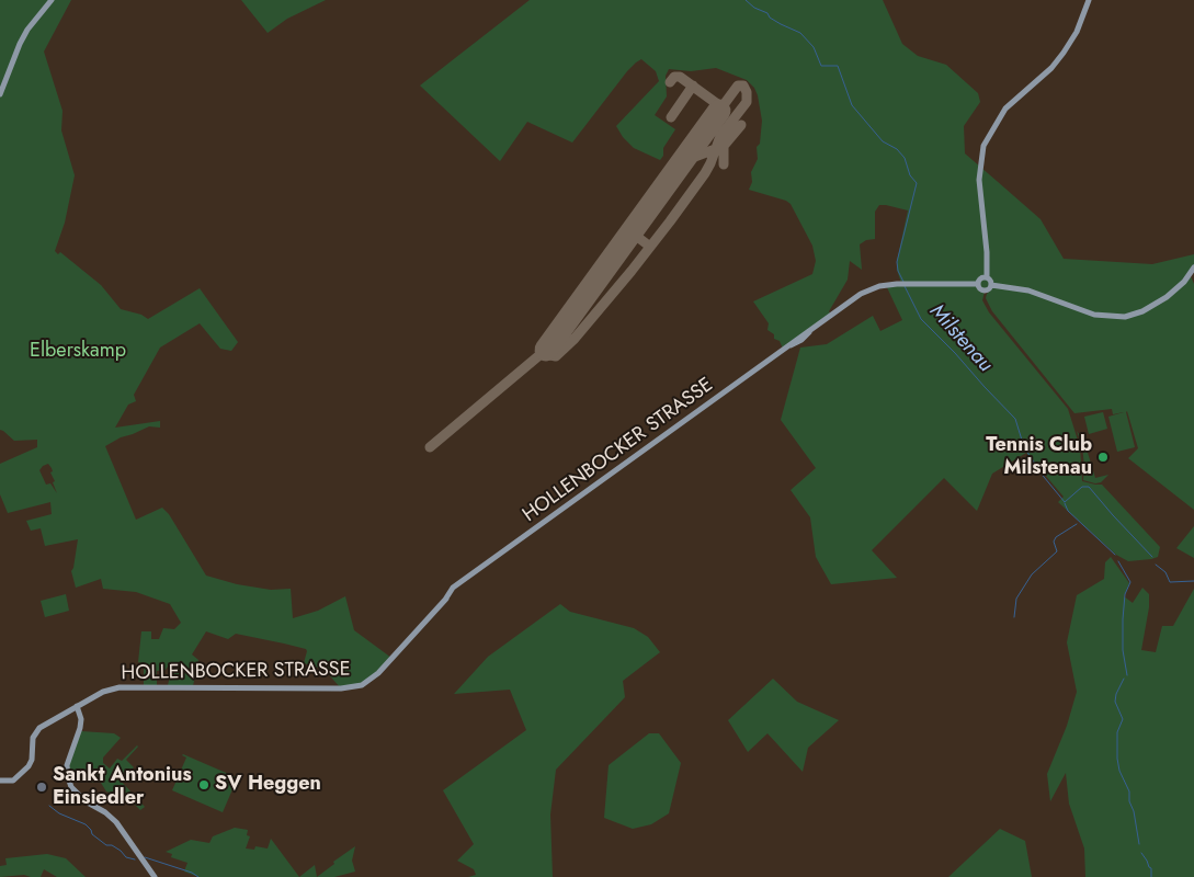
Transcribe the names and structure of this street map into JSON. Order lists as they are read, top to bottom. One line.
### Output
{"streets":{"main road":["HOLLENBOCKER STRASSE"]},"water":["Milstenau"],"parks":["Elberskamp"],"places":["Tennis Club Milstenau","SV Heggen","Sankt Antonius Einsiedler"]}
